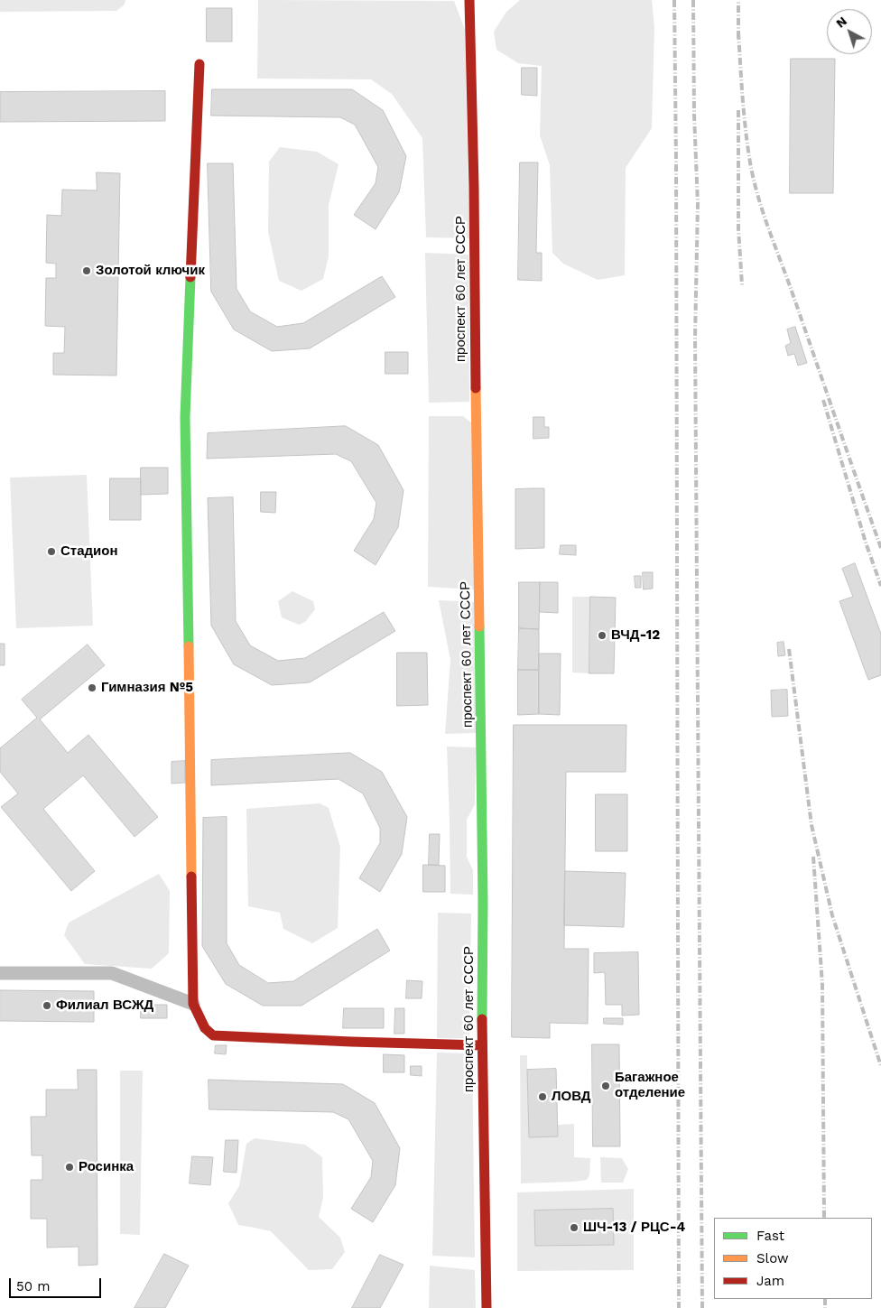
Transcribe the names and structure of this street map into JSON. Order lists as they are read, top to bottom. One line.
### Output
{"streets":{"street":["проспект 60 лет СССР"]},"places":["Золотой ключик","Стадион","ВЧД-12","Гимназия №5","Филиал ВСЖД","Багажное отделение","ЛОВД","Росинка","ШЧ-13 / РЦС-4"],"legend":["Fast","Slow","Jam"],"scale_bar":"50 m","north":"top left"}
